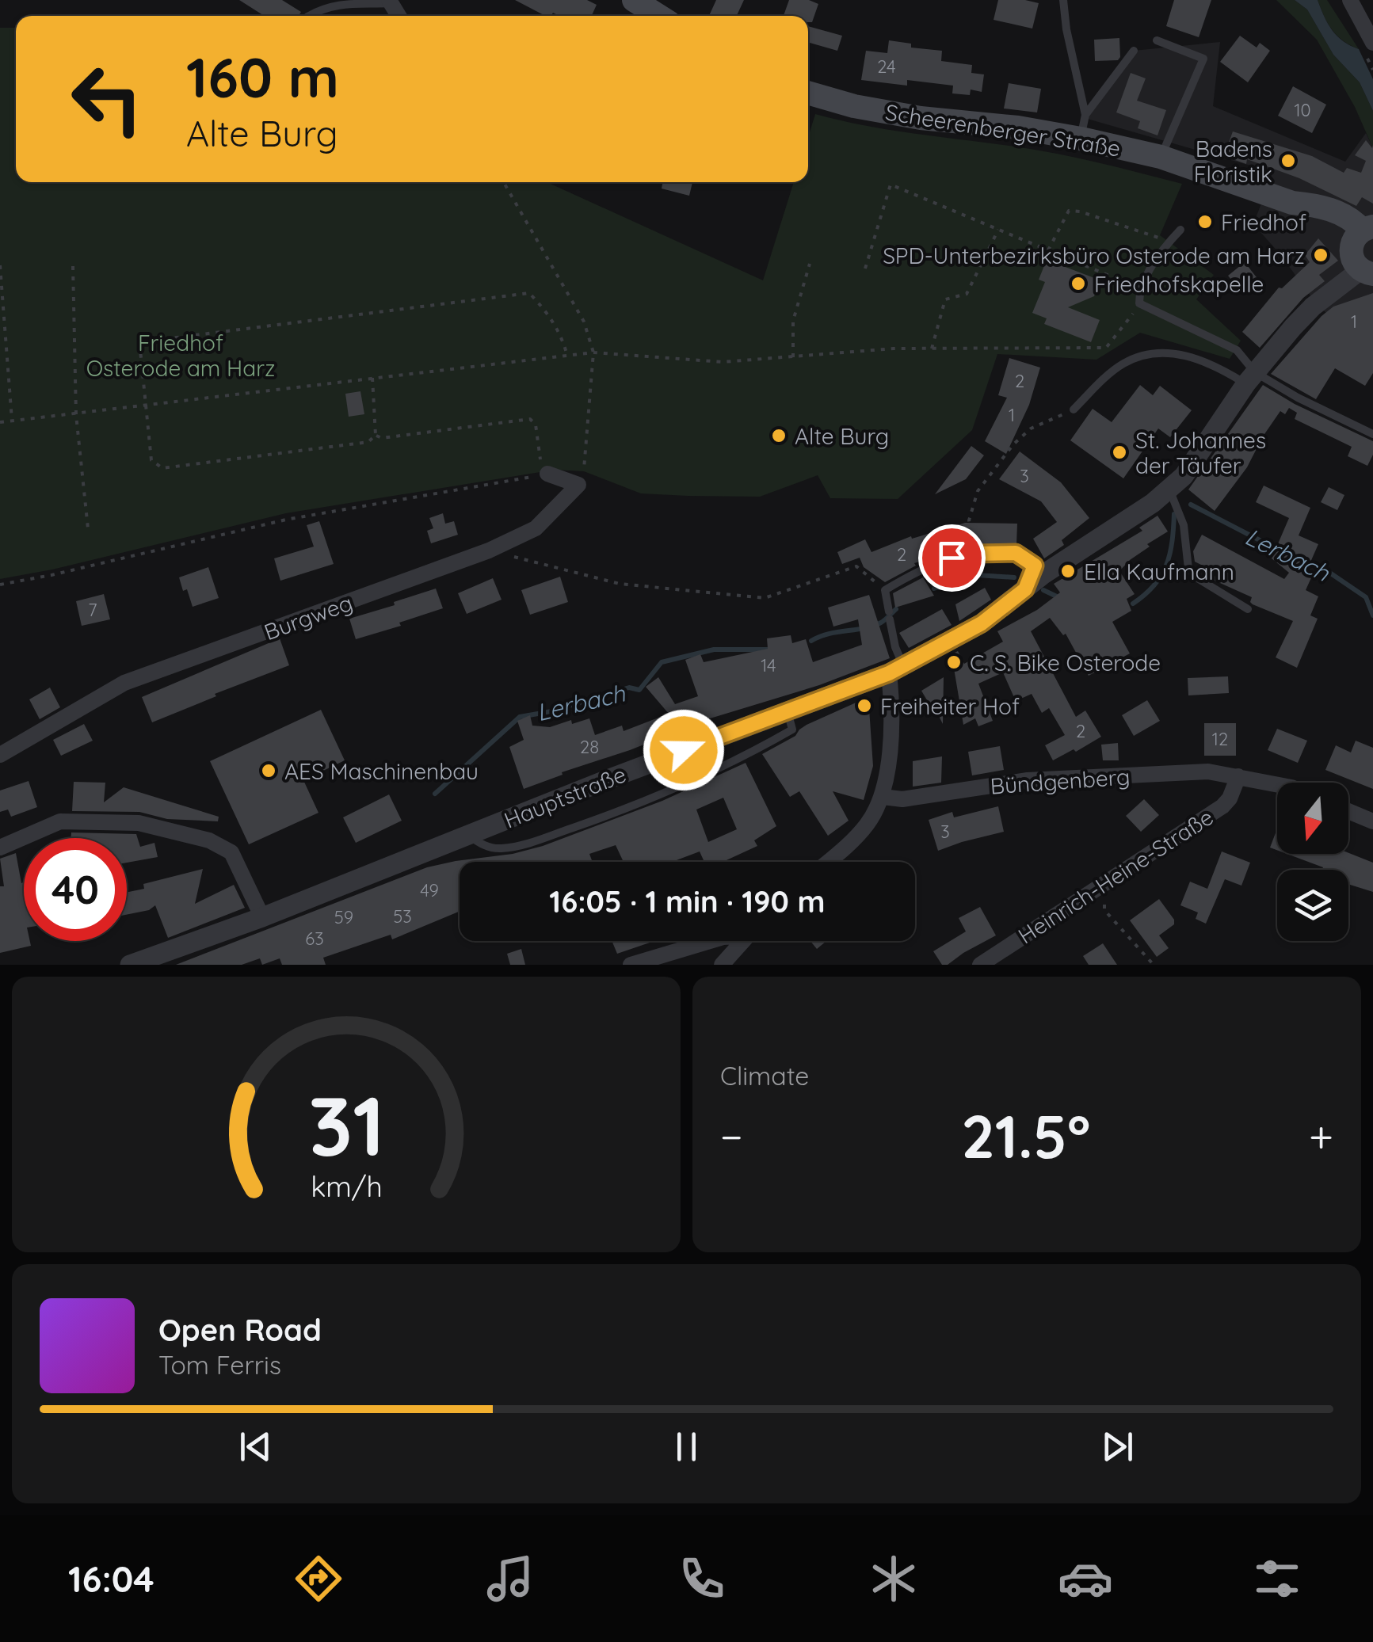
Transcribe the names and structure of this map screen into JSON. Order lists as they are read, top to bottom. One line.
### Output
{"streets":{"main road":["Scheerenberger Straße"],"street":["Burgweg","Bündgenberg","Hauptstraße","Heinrich-Heine-Straße"]},"crossings":[["Scheerenberger Straße","Hauptstraße"],["Bündgenberg","Heinrich-Heine-Straße"]],"water":["Lerbach"],"parks":["Friedhof Osterode am Harz"],"places":["Badens Floristik","Friedhof","SPD-Unterbezirksbüro Osterode am Harz","Friedhofskapelle","Alte Burg","St. Johannes der Täufer","Ella Kaufmann","C. S. Bike Osterode","Freiheiter Hof","AES Maschinenbau"],"house_numbers":["24","10","1","2","1","3","2","7","14","2","12","28","3","49","53","59","63"],"north":"bottom","page":{"turn":["160 m","Alte Burg"],"limit":"40","trip":"16:05 · 1 min · 190 m","tile":"Climate","heat":["−","21.5°","+"],"song":["Open Road","Tom Ferris"],"tabs":"16:04","gauge":["31","km/h"]}}
